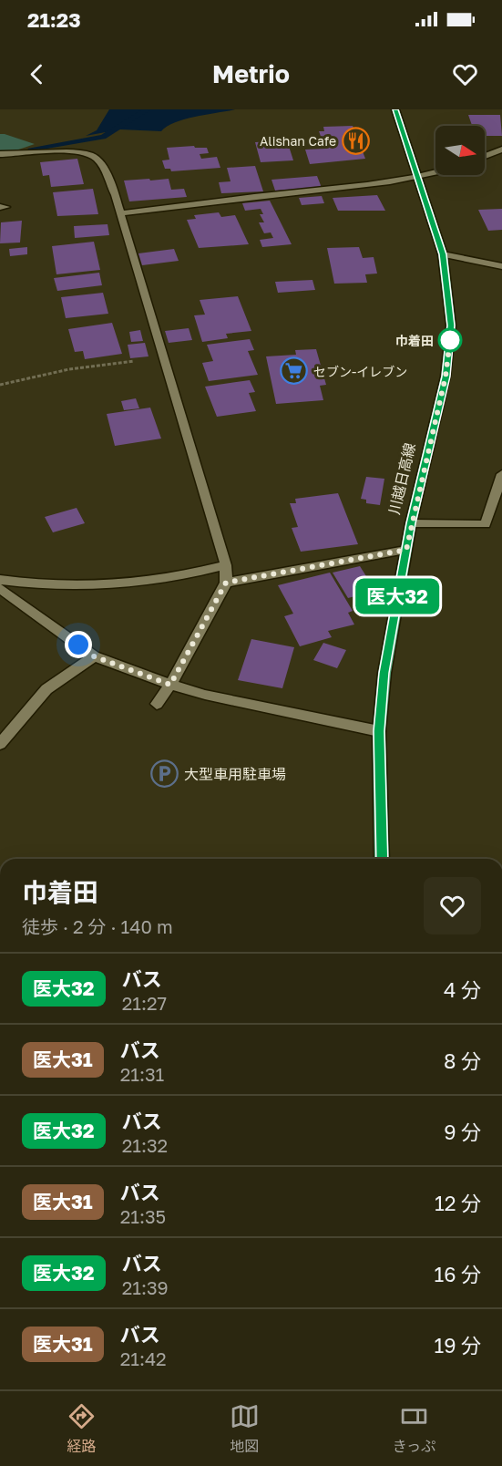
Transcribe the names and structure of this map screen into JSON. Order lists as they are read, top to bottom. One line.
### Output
{"streets":{"main road":["川越日高線"]},"places":{"restaurant":["Alishan Cafe"],"other":["巾着田"],"supermarket":["セブン-イレブン"],"parking":["大型車用駐車場"]},"lines":["bus line 医大32"],"north":"right","page":{"status":"21:23","header":"Metrio","on_map":"医大32","heading":["巾着田","徒歩 · 2 分 · 140 m"],"list":[{"mark":"医大32","name":"バス","note":"21:27","value":"4 分"},{"mark":"医大31","name":"バス","note":"21:31","value":"8 分"},{"mark":"医大32","name":"バス","note":"21:32","value":"9 分"},{"mark":"医大31","name":"バス","note":"21:35","value":"12 分"},{"mark":"医大32","name":"バス","note":"21:39","value":"16 分"},{"mark":"医大31","name":"バス","note":"21:42","value":"19 分"}],"tabs":["経路","地図","きっぷ"]}}
